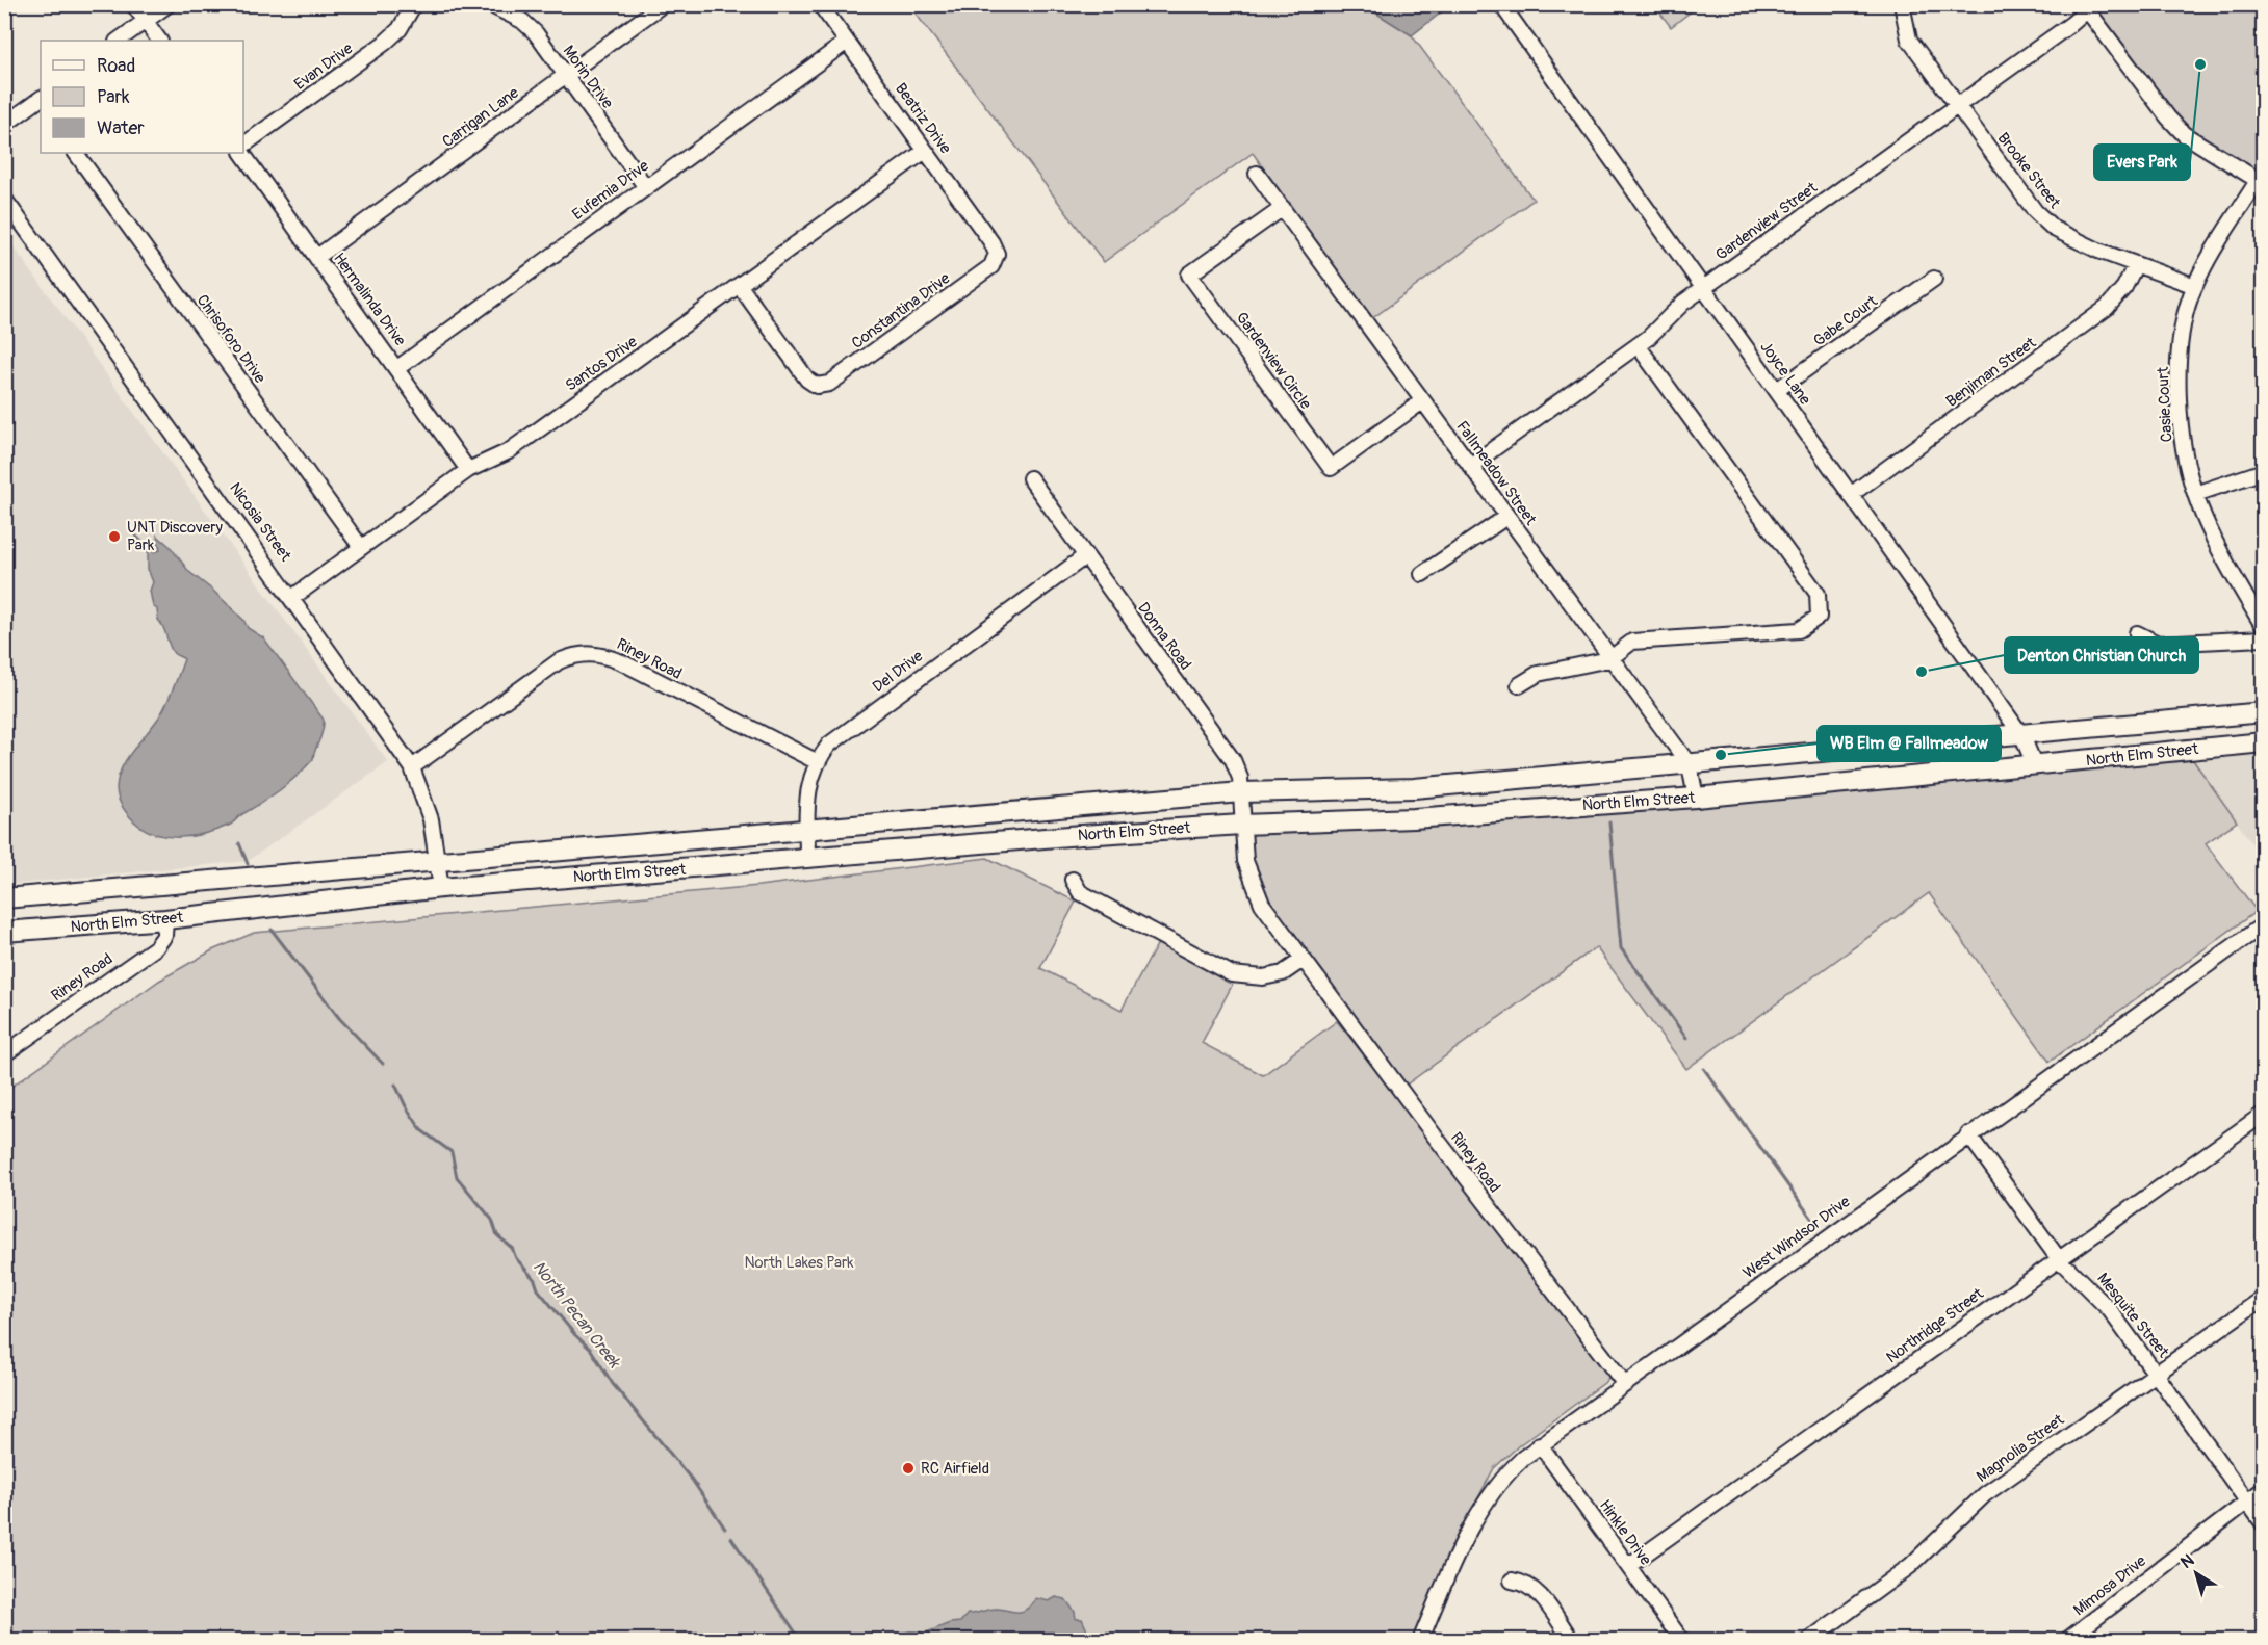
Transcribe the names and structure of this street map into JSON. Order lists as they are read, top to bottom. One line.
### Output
{"streets":{"main road":["North Elm Street"],"street":["Evan Drive","Morin Drive","Carrigan Lane","Beatriz Drive","Brooke Street","Eufemia Drive","Gardenview Street","Hermalinda Drive","Constantina Drive","Gabe Court","Chrisoforo Drive","Gardenview Circle","Santos Drive","Benjiman Street","Joyce Lane","Casie Court","Fallmeadow Street","Nicosia Street","Donna Road","Riney Road","Del Drive","West Windsor Drive","Mesquite Street","Northridge Street","Magnolia Street","Hinkle Drive","Mimosa Drive"]},"crossings":[["Morin Drive","Carrigan Lane"],["Morin Drive","Eufemia Drive"],["Carrigan Lane","Hermalinda Drive"],["Beatriz Drive","Eufemia Drive"],["Beatriz Drive","Constantina Drive"],["Beatriz Drive","Santos Drive"],["Brooke Street","Gardenview Street"],["Brooke Street","Benjiman Street"],["Brooke Street","Casie Court"],["Eufemia Drive","Hermalinda Drive"],["Gardenview Street","Joyce Lane"],["Gardenview Street","Fallmeadow Street"],["Hermalinda Drive","Santos Drive"],["Constantina Drive","Santos Drive"],["Gabe Court","Joyce Lane"],["Chrisoforo Drive","Santos Drive"],["Gardenview Circle","Fallmeadow Street"],["Santos Drive","Nicosia Street"],["Benjiman Street","Joyce Lane"],["Joyce Lane","North Elm Street"],["Fallmeadow Street","North Elm Street"],["Nicosia Street","Riney Road"],["Nicosia Street","North Elm Street"],["Donna Road","Riney Road"],["Donna Road","Del Drive"],["Donna Road","North Elm Street"],["Riney Road","Del Drive"],["Riney Road","North Elm Street"],["Riney Road","West Windsor Drive"],["West Windsor Drive","Mesquite Street"],["West Windsor Drive","Hinkle Drive"],["Mesquite Street","Northridge Street"],["Mesquite Street","Magnolia Street"],["Mesquite Street","Mimosa Drive"],["Northridge Street","Hinkle Drive"]],"water":["North Pecan Creek"],"parks":["North Lakes Park"],"places":["Evers Park","UNT Discovery Park","Denton Christian Church","WB Elm @ Fallmeadow","RC Airfield"],"legend":["Road","Park","Water"],"north":"top left"}
